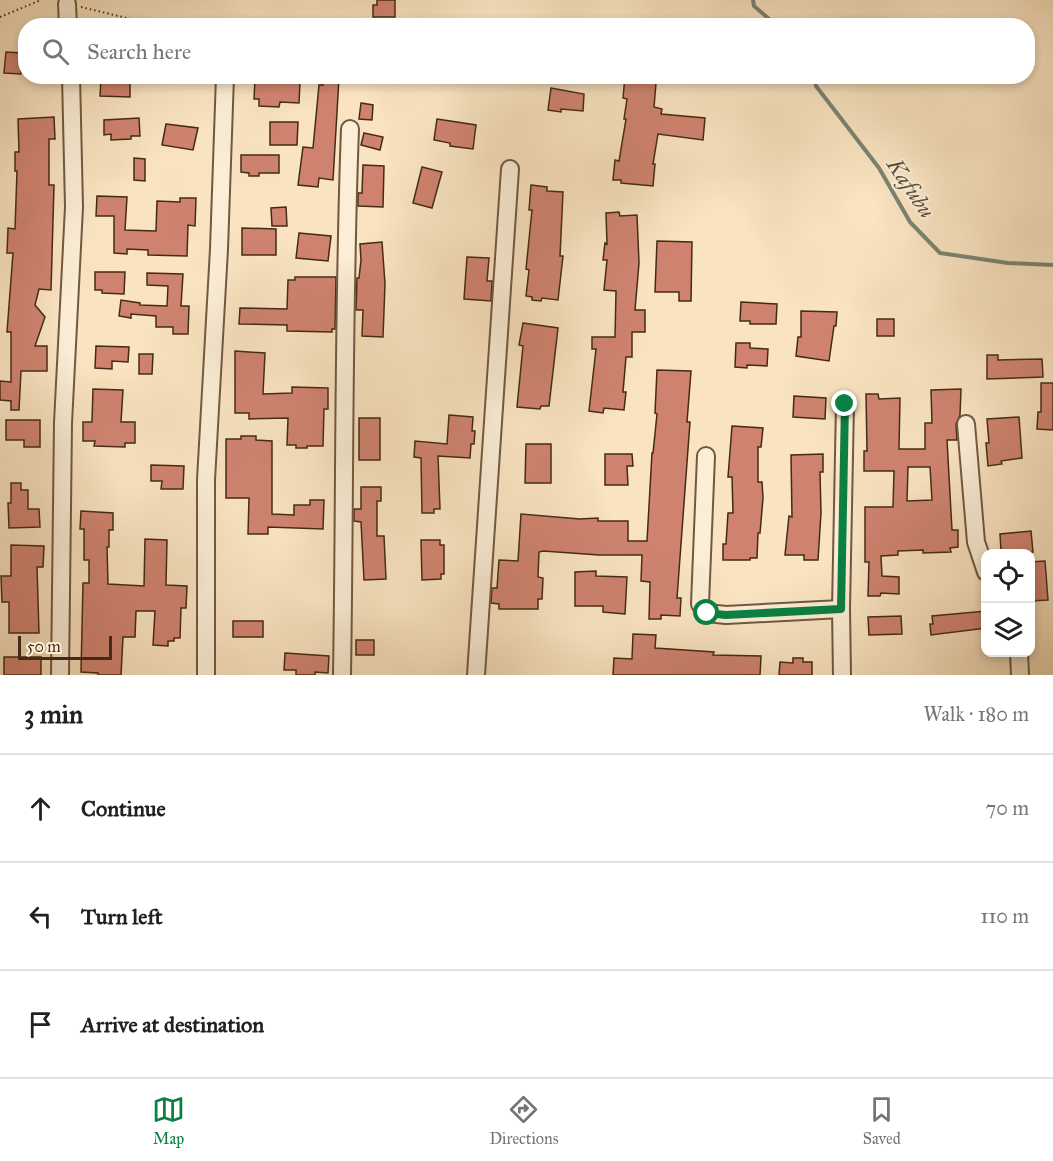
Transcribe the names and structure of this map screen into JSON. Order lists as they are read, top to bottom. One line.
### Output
{"water":["Kafubu"],"scale_bar":"50 m","page":{"search":"Search here","scale":"50 m","heading":["3 min","Walk · 180 m"],"list":[["Continue","70 m"],["Turn left","110 m"],"Arrive at destination"],"nav":["Map","Directions","Saved"]}}
